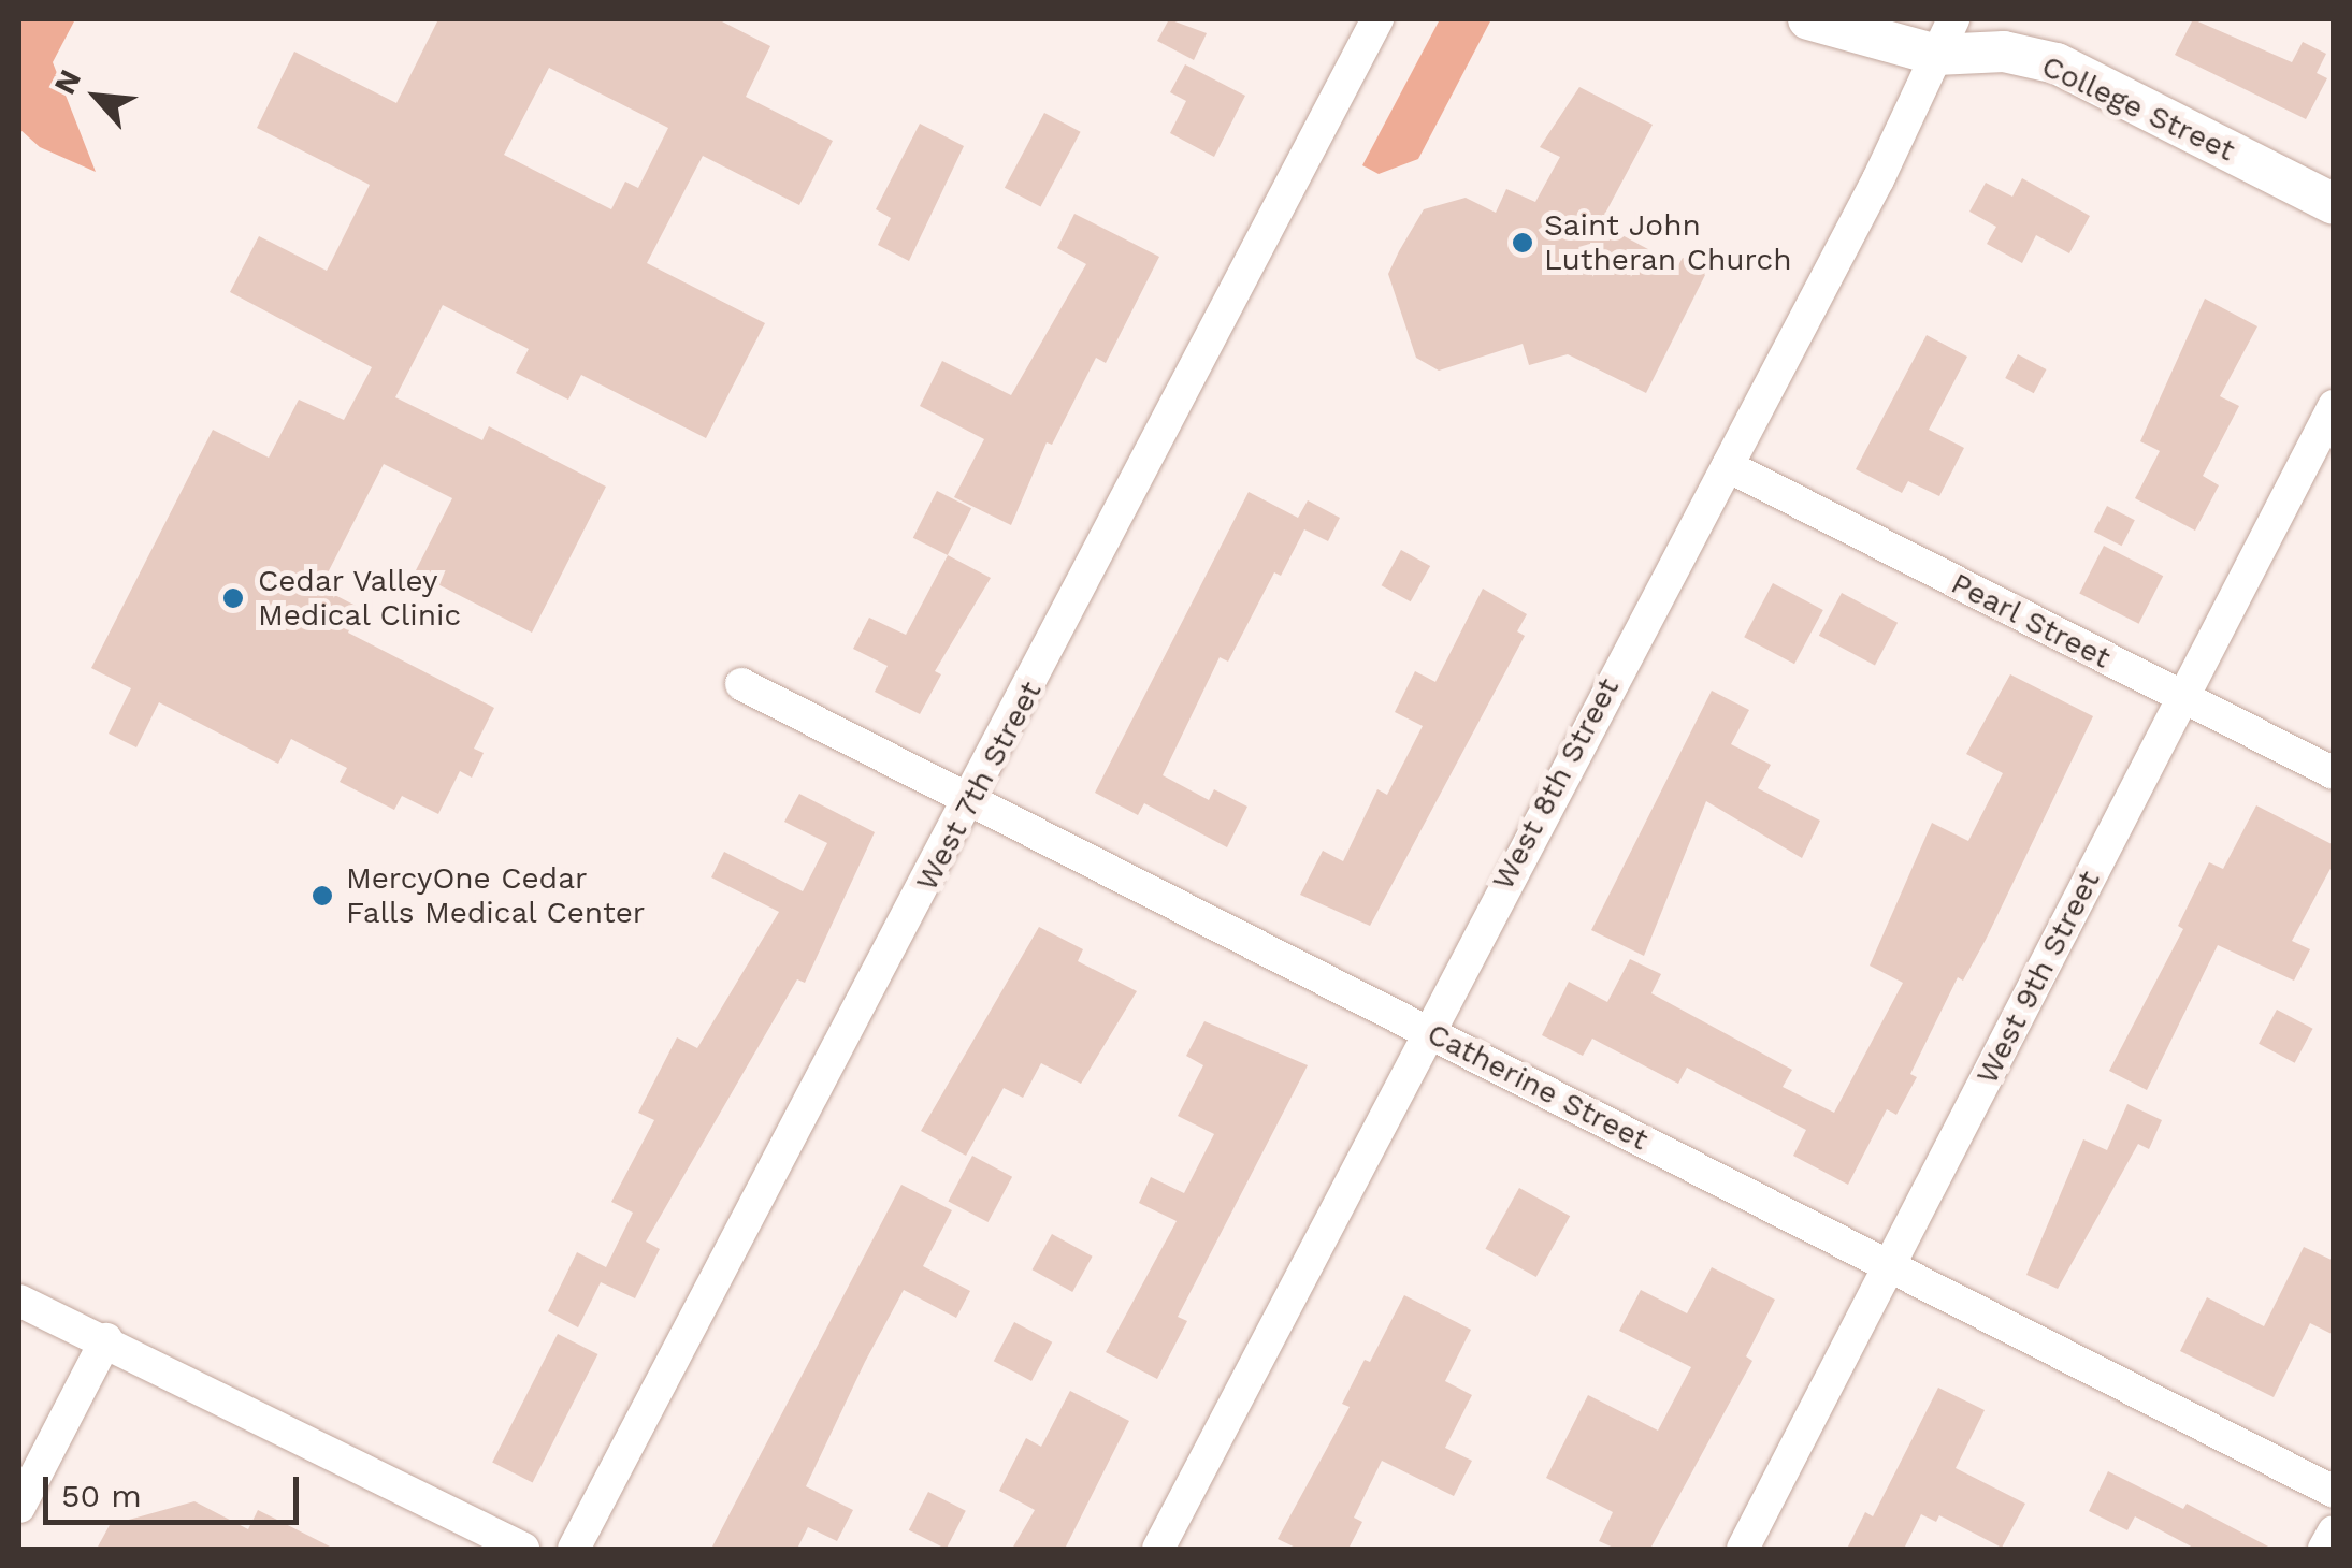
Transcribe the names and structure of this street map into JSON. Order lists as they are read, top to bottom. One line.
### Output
{"streets":{"street":["College Street","Pearl Street","West 8th Street","West 7th Street","West 9th Street","Catherine Street"]},"crossings":[["College Street","West 8th Street"],["Pearl Street","West 8th Street"],["Pearl Street","West 9th Street"],["West 8th Street","Catherine Street"],["West 7th Street","Catherine Street"],["West 9th Street","Catherine Street"]],"places":["Saint John Lutheran Church","Cedar Valley Medical Clinic","MercyOne Cedar Falls Medical Center"],"scale_bar":"50 m","north":"top left"}
